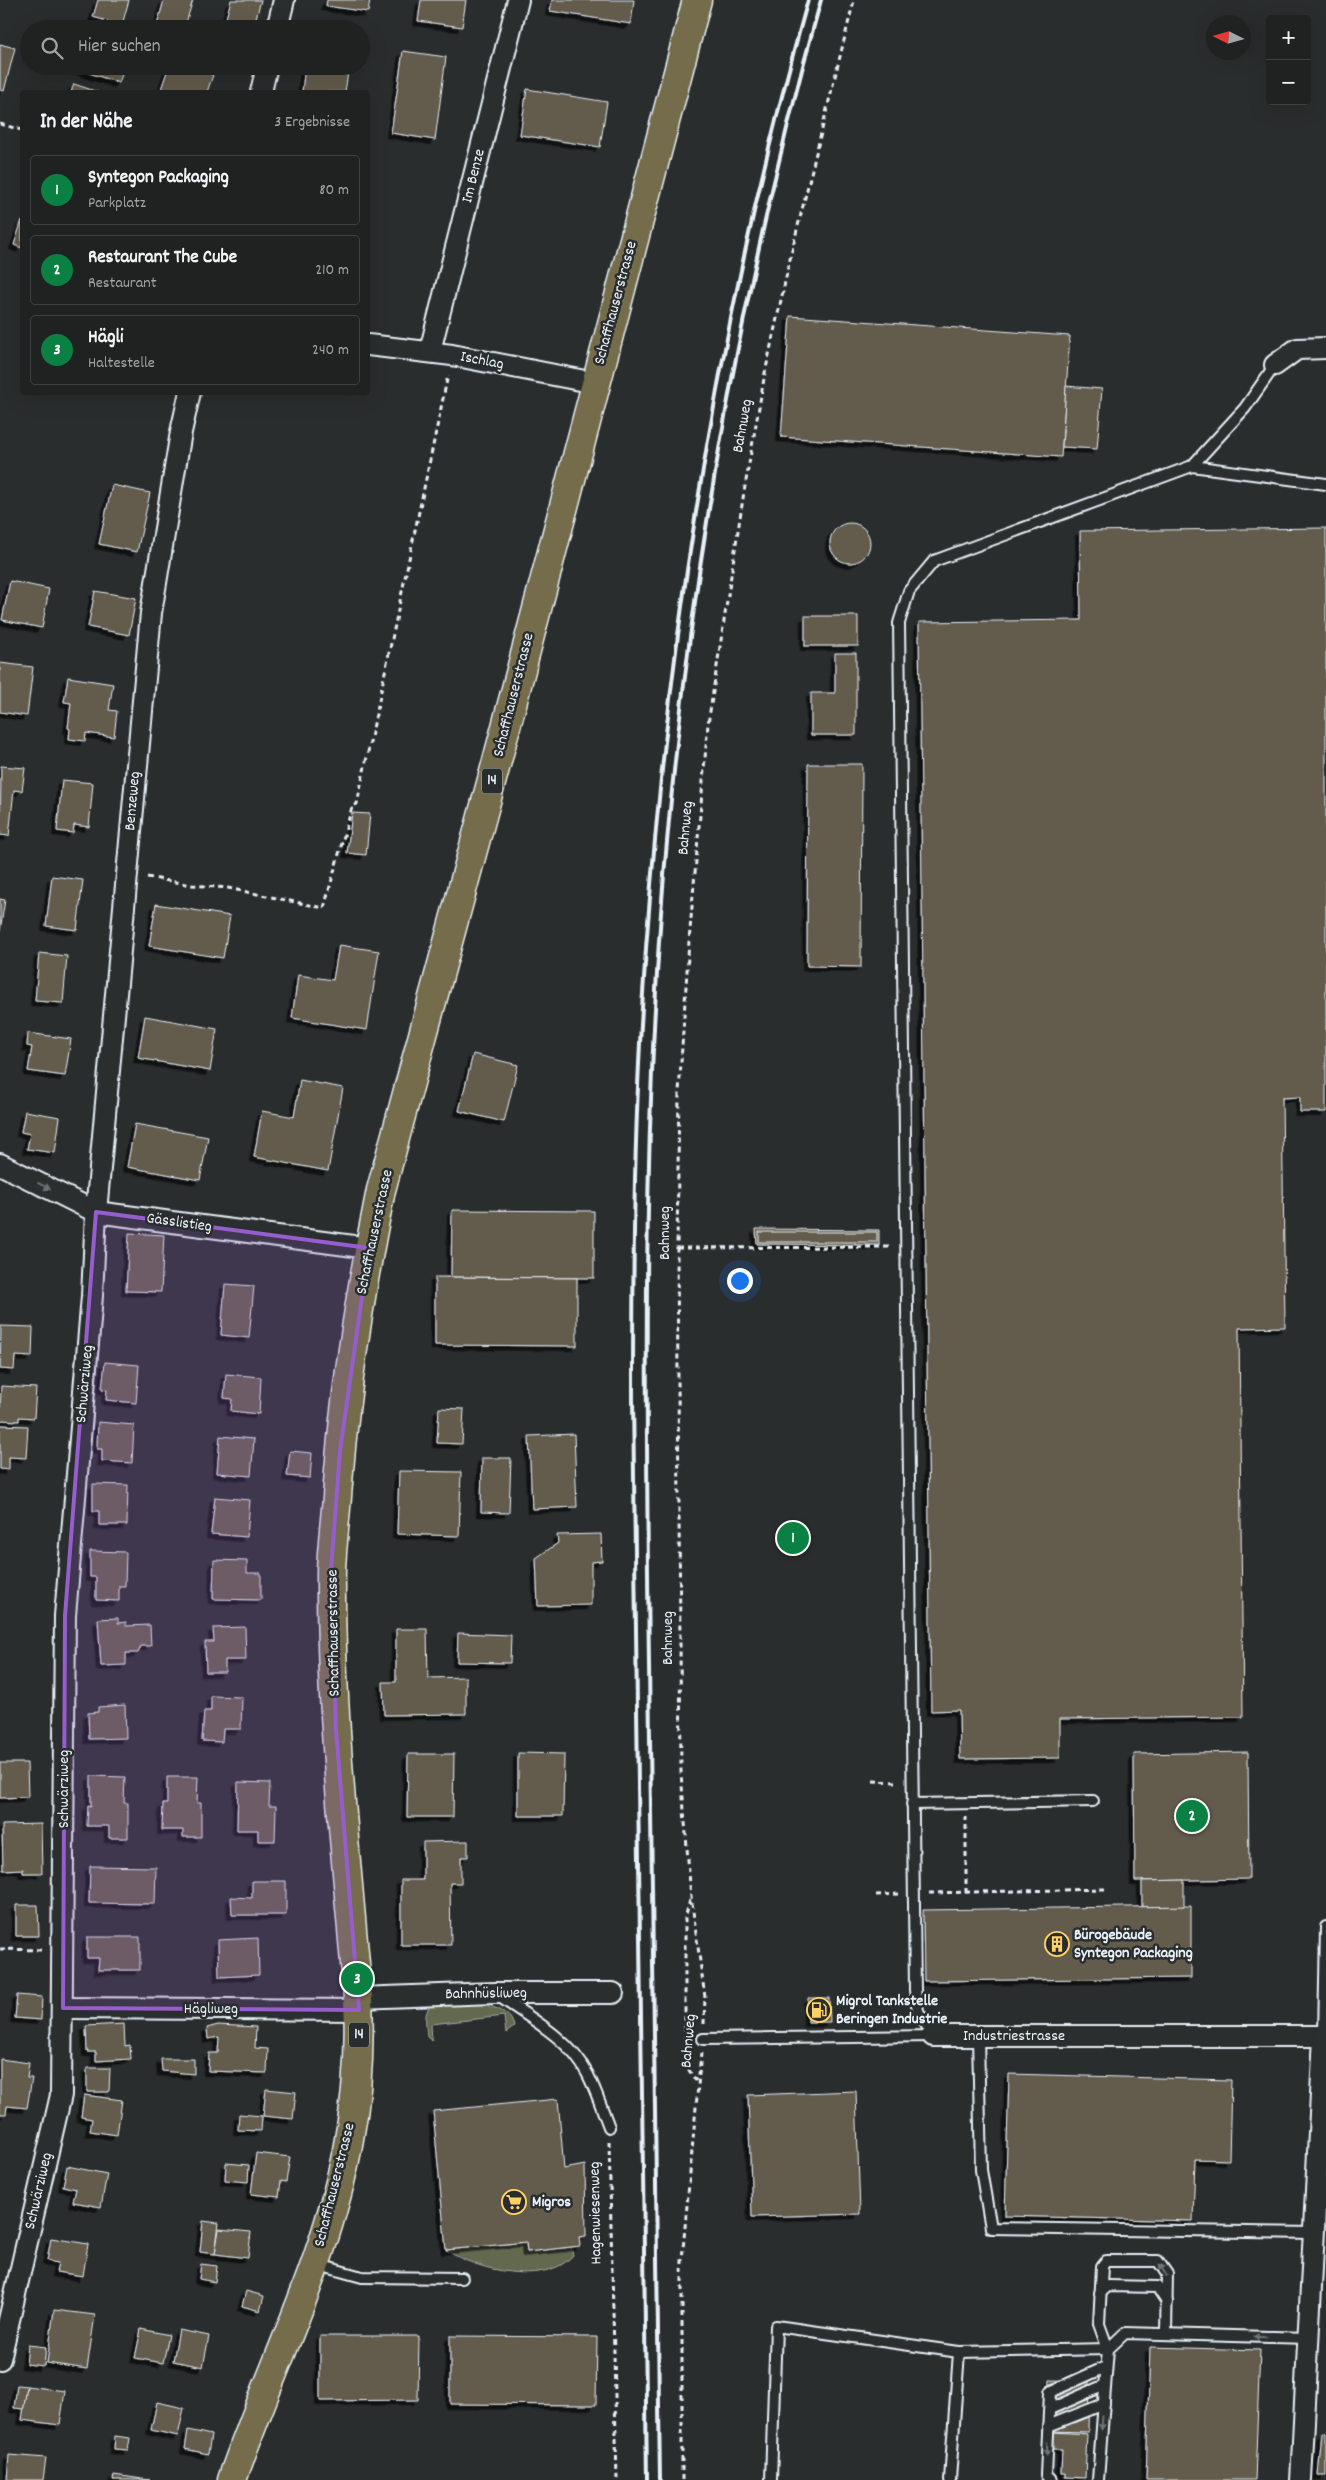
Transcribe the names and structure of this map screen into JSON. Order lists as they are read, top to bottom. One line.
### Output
{"streets":{"main road":["Schaffhauserstrasse","14"],"street":["Im Benze","Ischlag","Benzeweg","Gässlistieg","Schwärziweg","Bahnhüsliweg","Hägliweg","Industriestrasse"],"path":["Bahnweg","Hagenwiesenweg"]},"crossings":[["Im Benze","Ischlag"],["Schaffhauserstrasse","Ischlag"],["Schaffhauserstrasse","Gässlistieg"],["Schaffhauserstrasse","Bahnhüsliweg"],["Schaffhauserstrasse","Hägliweg"],["Bahnweg","Industriestrasse"],["Benzeweg","Gässlistieg"],["Benzeweg","Schwärziweg"],["Gässlistieg","Schwärziweg"],["Schwärziweg","Hägliweg"],["Bahnhüsliweg","Hägliweg"]],"places":{"building":["Bürogebäude Syntegon Packaging"],"fuel station":["Migrol Tankstelle Beringen Industrie"],"supermarket":["Migros"]},"north":"left","page":{"map_buttons":["+","−"],"search":"Hier suchen","heading":["In der Nähe","3 Ergebnisse"],"list":[{"mark":"1","name":"Syntegon Packaging","note":"Parkplatz","value":"80 m"},{"mark":"2","name":"Restaurant The Cube","note":"Restaurant","value":"210 m"},{"mark":"3","name":"Hägli","note":"Haltestelle","value":"240 m"}],"pins":["1","2","3"]}}
